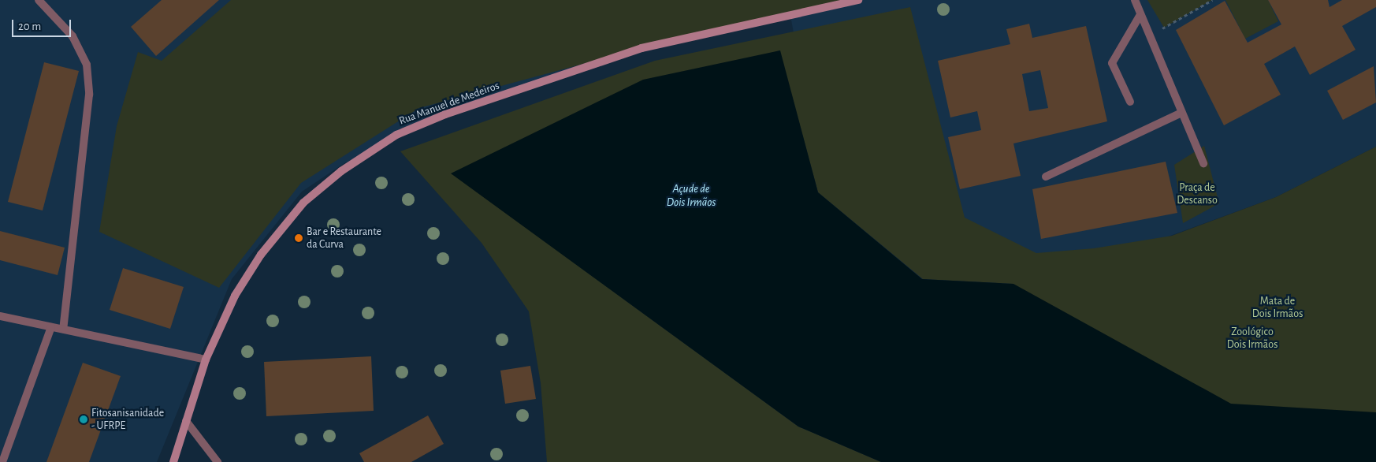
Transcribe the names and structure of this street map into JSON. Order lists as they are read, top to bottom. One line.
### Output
{"streets":{"main road":["Rua Manuel de Medeiros"]},"water":["Açude de Dois Irmãos"],"parks":["Praça de Descanso","Mata de Dois Irmãos","Zoológico Dois Irmãos"],"places":["Bar e Restaurante da Curva","Fitosanisanidade - UFRPE"],"scale_bar":"20 m"}
